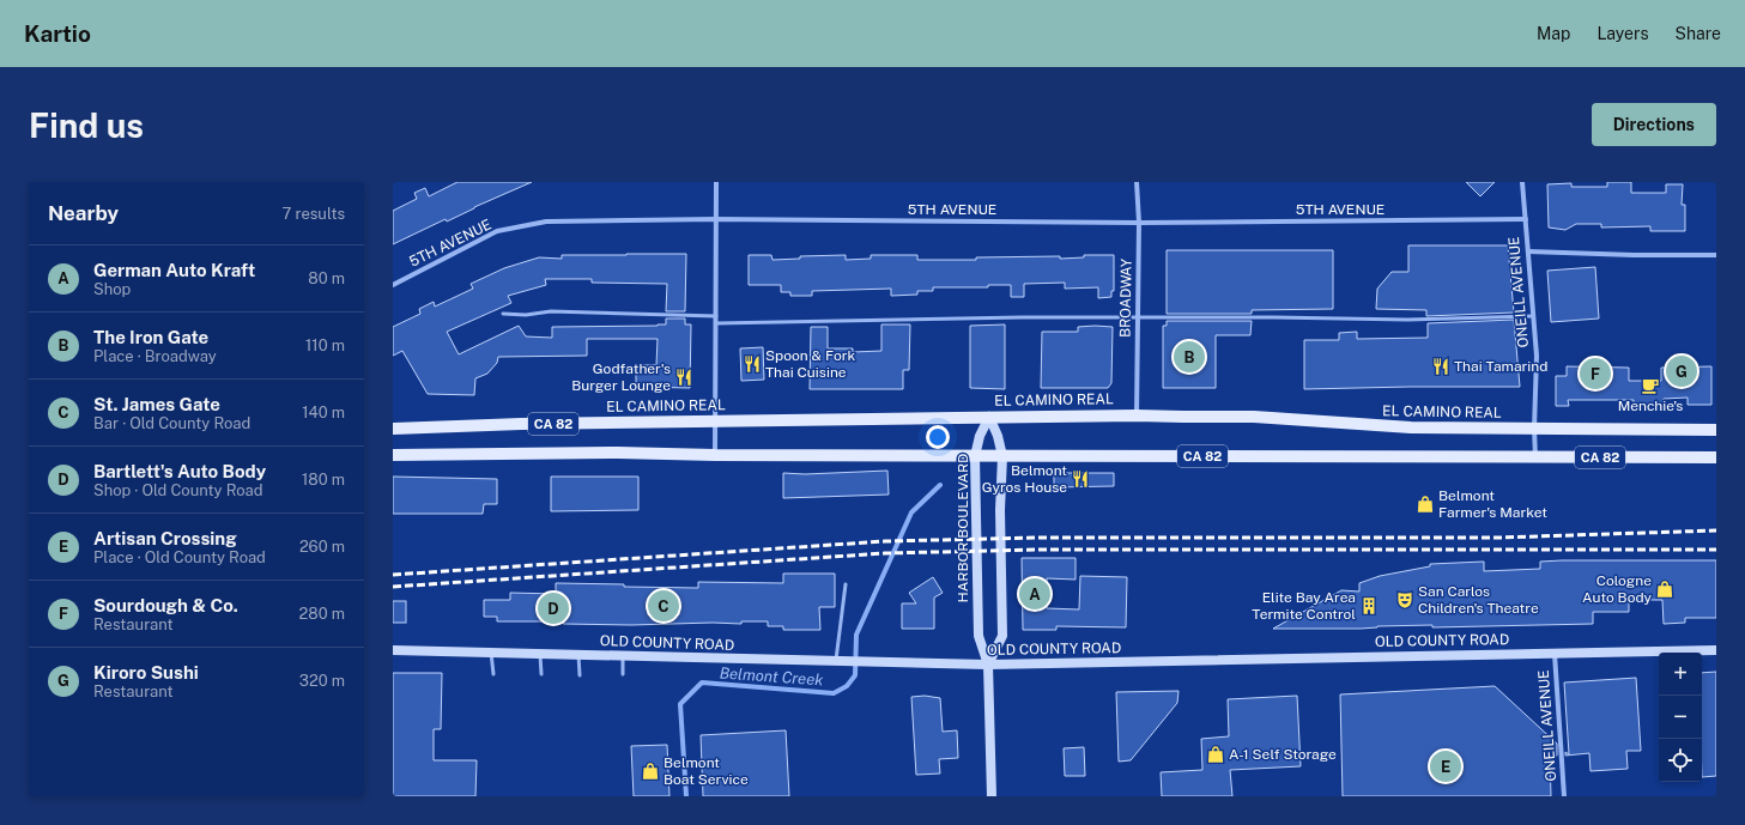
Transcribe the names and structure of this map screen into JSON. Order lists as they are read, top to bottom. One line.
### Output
{"streets":{"main road":["EL CAMINO REAL","CA 82","HARBOR BOULEVARD","OLD COUNTY ROAD"],"street":["5TH AVENUE","ONEILL AVENUE","BROADWAY"]},"crossings":[["5TH AVENUE","ONEILL AVENUE"],["5TH AVENUE","BROADWAY"],["ONEILL AVENUE","EL CAMINO REAL"],["ONEILL AVENUE","CA 82"],["ONEILL AVENUE","OLD COUNTY ROAD"],["BROADWAY","EL CAMINO REAL"],["EL CAMINO REAL","HARBOR BOULEVARD"],["CA 82","HARBOR BOULEVARD"],["HARBOR BOULEVARD","OLD COUNTY ROAD"]],"water":["Belmont Creek"],"places":{"restaurant":["Spoon & Fork Thai Cuisine","Thai Tamarind","Godfather's Burger Lounge","Belmont Gyros House"],"cafe":["Menchie's"],"shop":["Belmont Farmer's Market","Cologne Auto Body","A-1 Self Storage","Belmont Boat Service"],"theatre":["San Carlos Children's Theatre"],"building":["Elite Bay Area Termite Control"]},"page":{"header":"Kartio","nav":["Map","Layers","Share"],"buttons":"Directions","title":"Find us","heading":["Nearby","7 results"],"list":[{"mark":"A","name":"German Auto Kraft","note":"Shop","value":"80 m"},{"mark":"B","name":"The Iron Gate","note":"Place · Broadway","value":"110 m"},{"mark":"C","name":"St. James Gate","note":"Bar · Old County Road","value":"140 m"},{"mark":"D","name":"Bartlett's Auto Body","note":"Shop · Old County Road","value":"180 m"},{"mark":"E","name":"Artisan Crossing","note":"Place · Old County Road","value":"260 m"},{"mark":"F","name":"Sourdough & Co.","note":"Restaurant","value":"280 m"},{"mark":"G","name":"Kiroro Sushi","note":"Restaurant","value":"320 m"}],"pins":["B","G","F","A","C","D","E"],"map_buttons":["+","−"]}}
